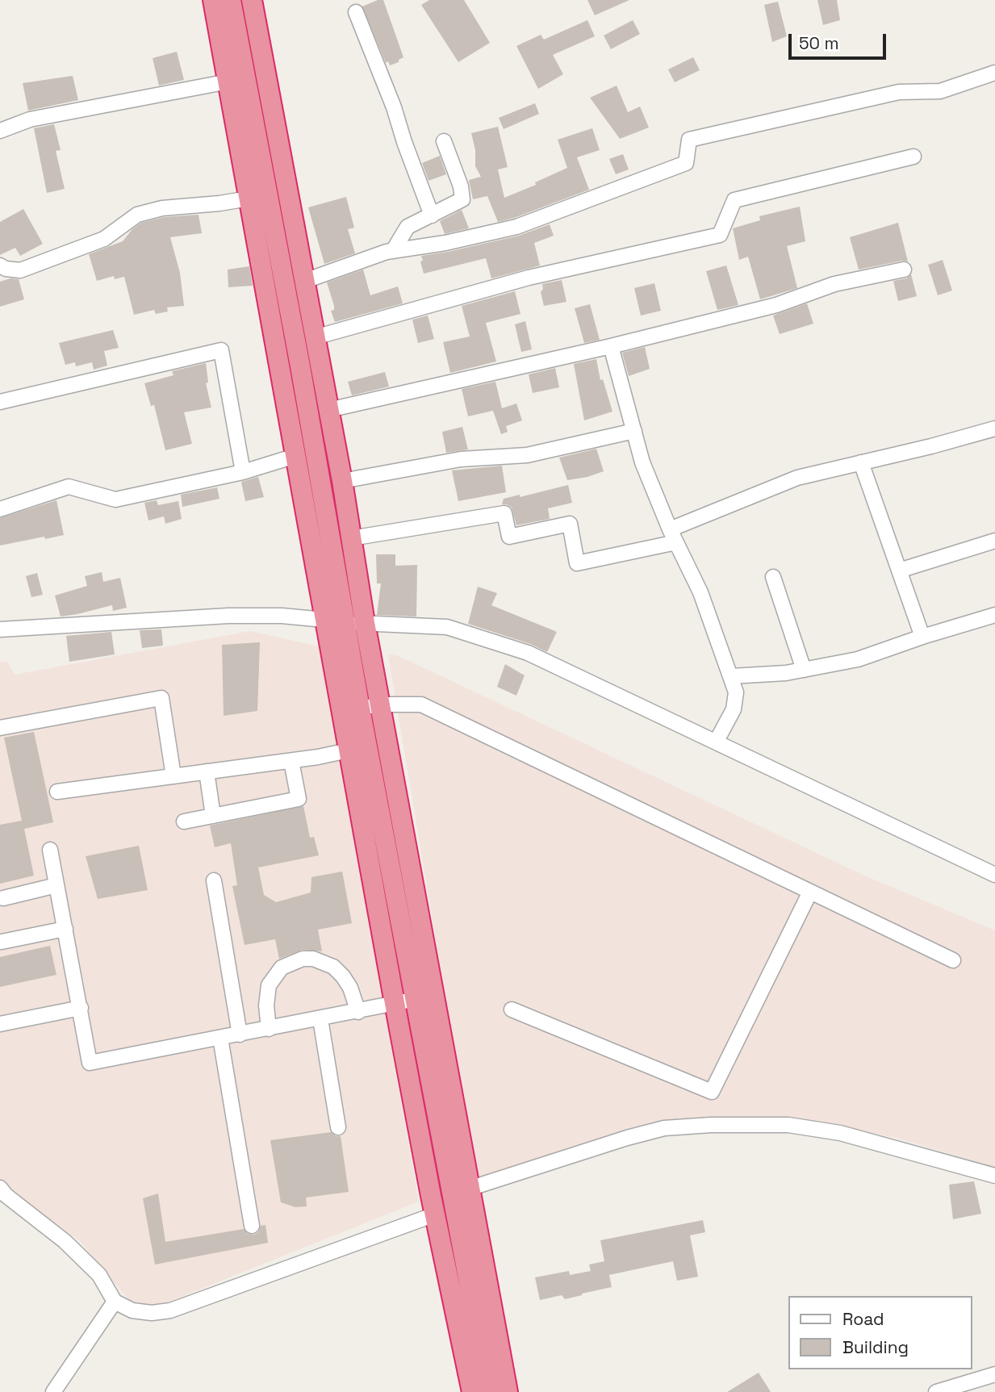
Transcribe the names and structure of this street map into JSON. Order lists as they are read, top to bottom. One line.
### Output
{"legend":["Road","Building"],"scale_bar":"50 m"}
